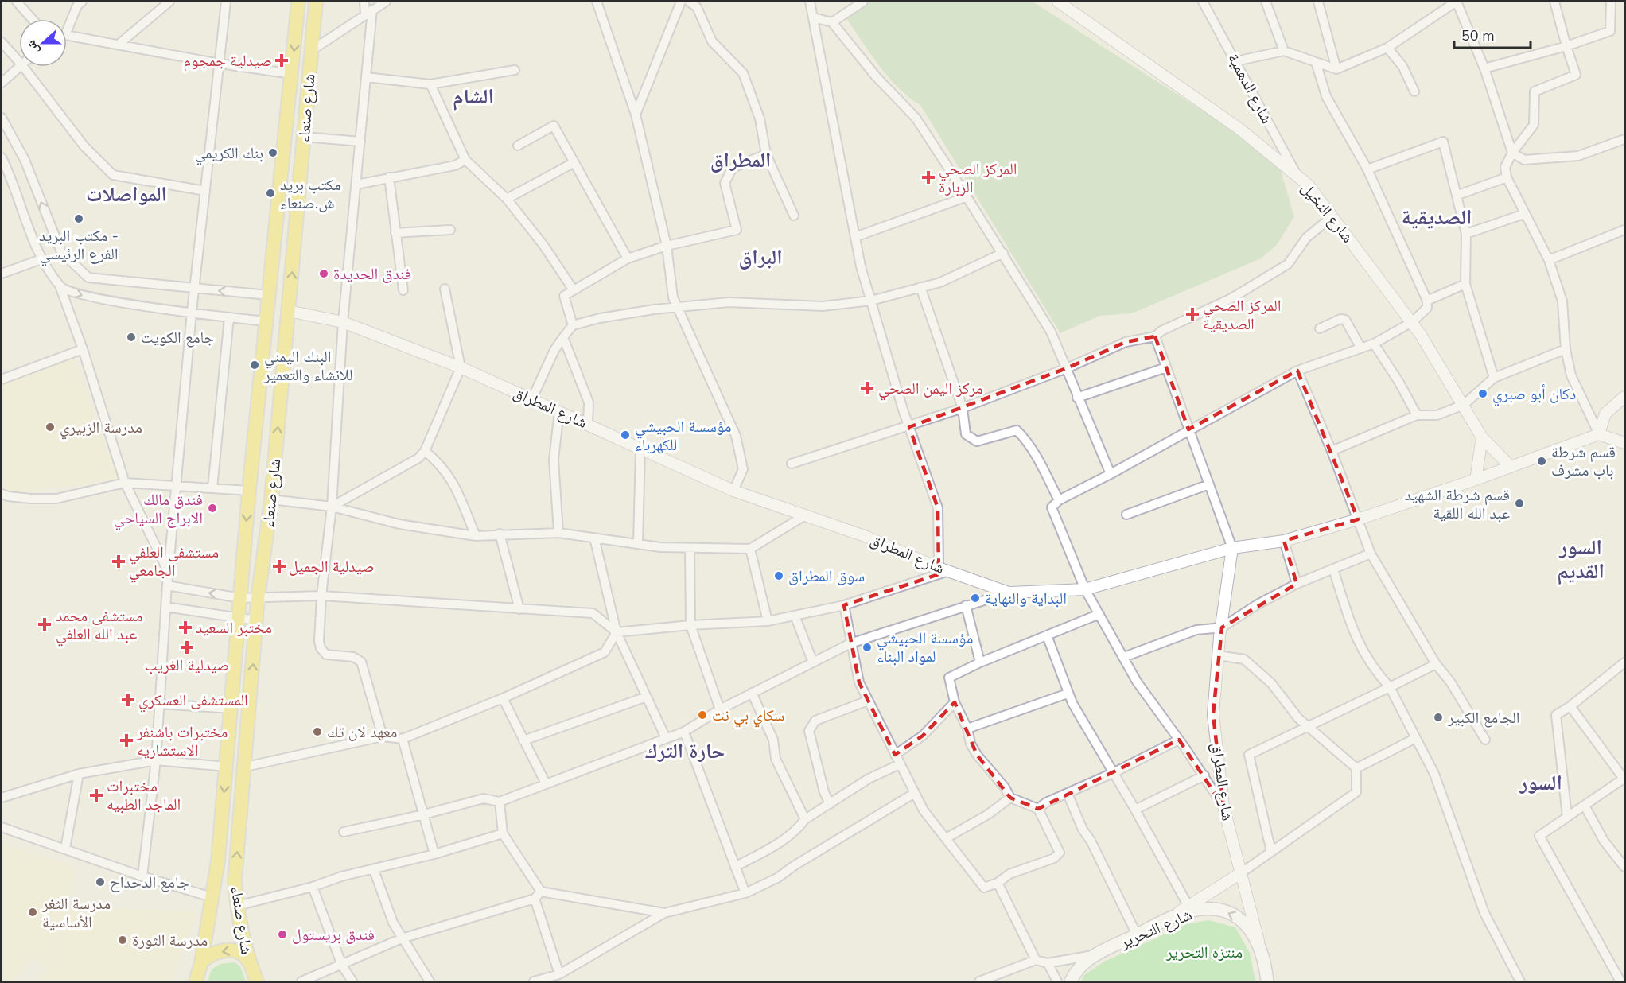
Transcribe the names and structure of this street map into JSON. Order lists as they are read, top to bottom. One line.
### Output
{"streets":{"highway":["شارع صنعاء"],"main road":["شارع التحرير"],"street":["شارع الدهمية","شارع النخيل","شارع المطراق"]},"crossings":[["شارع الدهمية","شارع النخيل"],["شارع صنعاء","شارع المطراق"],["شارع المطراق","شارع التحرير"]],"districts":["الشام","المطراق","المواصلات","الصديقية","البراق","السور القديم","حارة الترك","السور"],"parks":["منتزه التحرير"],"places":{"health":["صيدلية جمجوم","المركز الصحي الزبارة","المركز الصحي الصديقية","مركز اليمن الصحي","مستشفى العلفي الجامعي","صيدلية الجميل","مستشفى محمد عبد الله العلفي","مختبر السعيد","صيدلية الغريب","المستشفى العسكري","مختبرات باشنفر الاستشاريه","مختبرات الماجد الطبيه"],"other":["بنك الكريمي","مكتب بريد ش.صنعاء","مكتب البريد - الفرع الرئيسي","فندق الحديدة","جامع الكويت","البنك اليمني للانشاء والتعمير","دكان أبو صبري","مدرسة الزبيري","مؤسسة الحبيشي للكهرباء","قسم شرطة باب مشرف","قسم شرطة الشهيد عبد الله اللقية","فندق مالك الابراج السياحي","سوق المطراق","البداية والنهاية","مؤسسة الحبيشي لمواد البناء","سكاي بي نت","الجامع الكبير","معهد لان تك","جامع الدحداح","مدرسة الثغر الأساسية","فندق بريستول","مدرسة الثورة"]},"scale_bar":"50 m","north":"left"}
